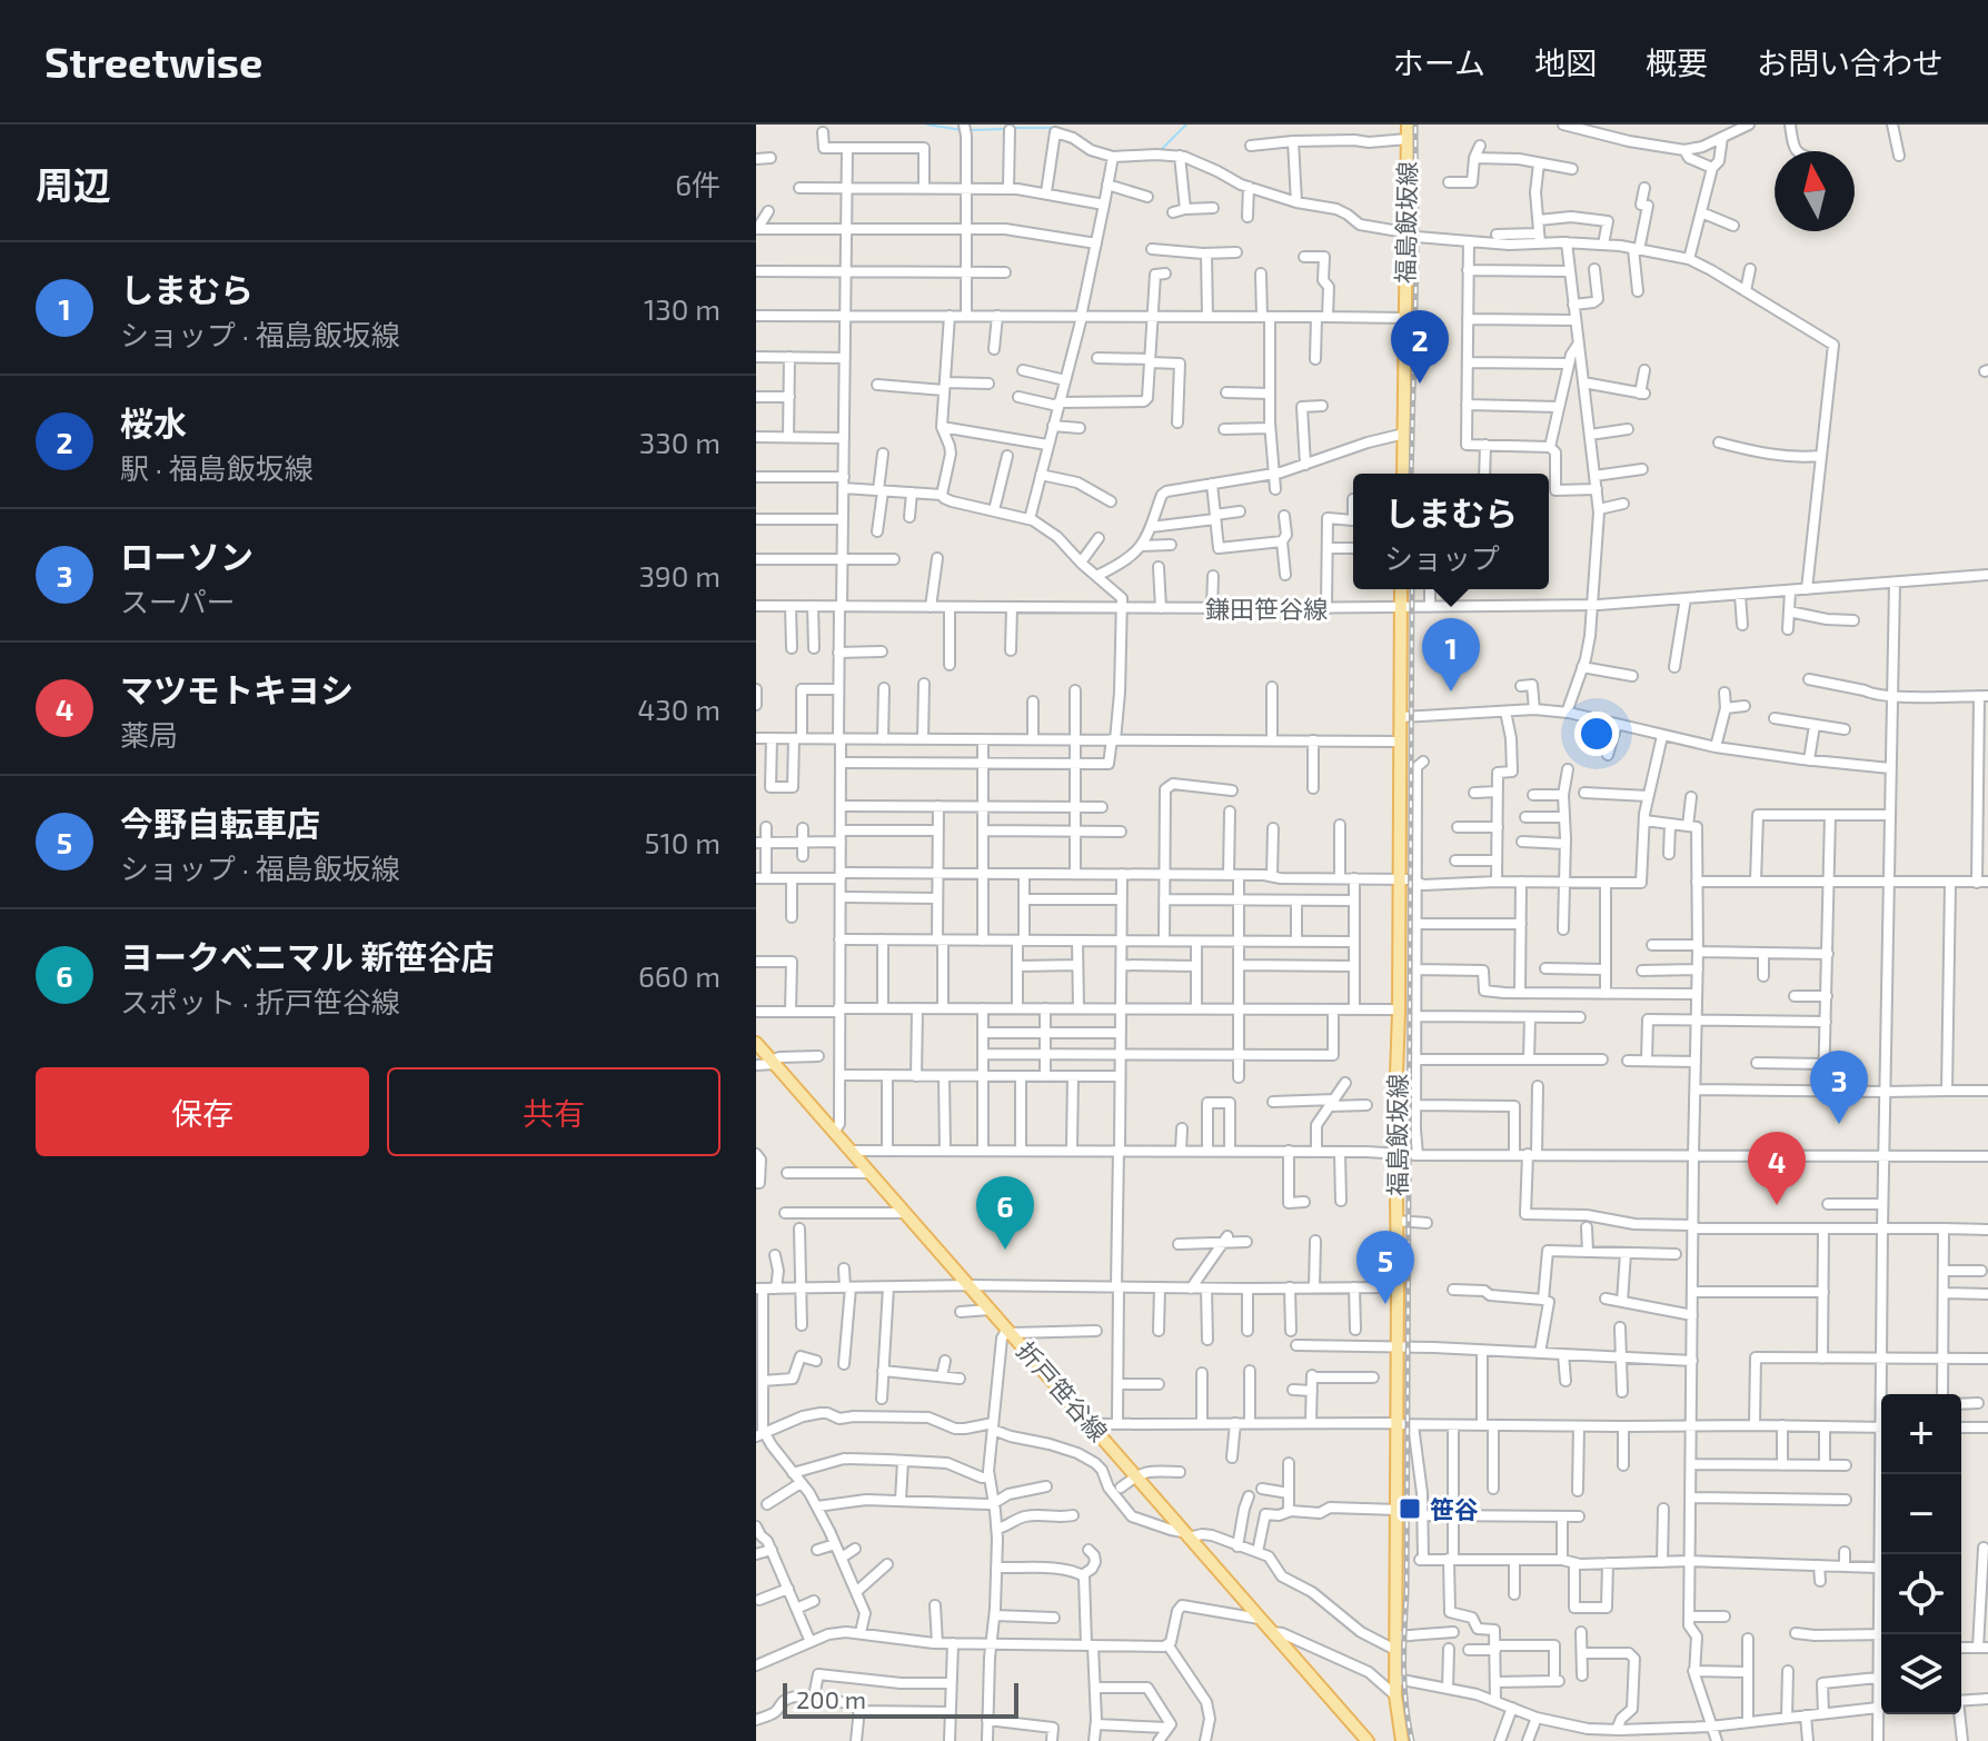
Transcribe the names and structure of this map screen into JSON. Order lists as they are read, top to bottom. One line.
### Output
{"streets":{"main road":["福島飯坂線","折戸笹谷線"],"street":["鎌田笹谷線"]},"crossings":[["福島飯坂線","鎌田笹谷線"]],"places":{"transit":["笹谷"]},"scale_bar":"200 m","north":"top","page":{"header":"Streetwise","nav":["ホーム","地図","概要","お問い合わせ"],"heading":["周辺","6件"],"list":[{"mark":"1","name":"しまむら","note":"ショップ · 福島飯坂線","value":"130 m"},{"mark":"2","name":"桜水","note":"駅 · 福島飯坂線","value":"330 m"},{"mark":"3","name":"ローソン","note":"スーパー","value":"390 m"},{"mark":"4","name":"マツモトキヨシ","note":"薬局","value":"430 m"},{"mark":"5","name":"今野自転車店","note":"ショップ · 福島飯坂線","value":"510 m"},{"mark":"6","name":"ヨークベニマル 新笹谷店","note":"スポット · 折戸笹谷線","value":"660 m"}],"pins":["2","1","3","4","6","5"],"popup":["しまむら","ショップ"],"buttons":["保存","共有"],"map_buttons":["+","−"],"scale":"200 m"}}
